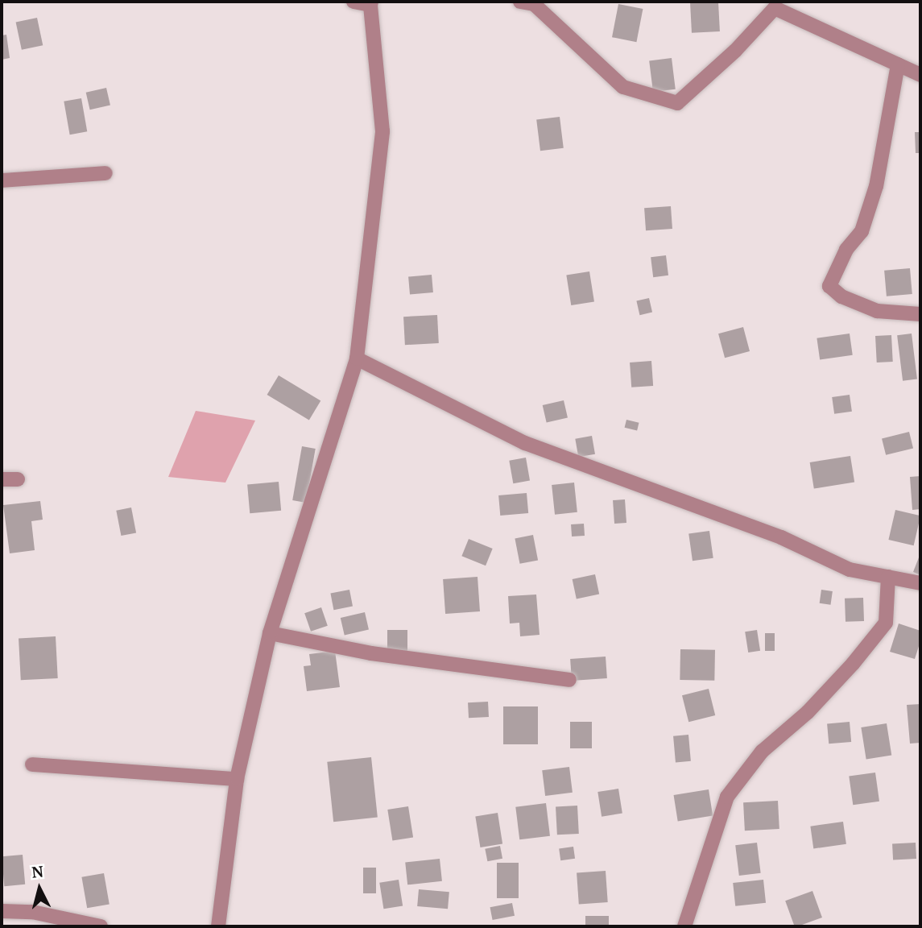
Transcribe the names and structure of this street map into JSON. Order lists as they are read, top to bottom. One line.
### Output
{"north":"top"}
